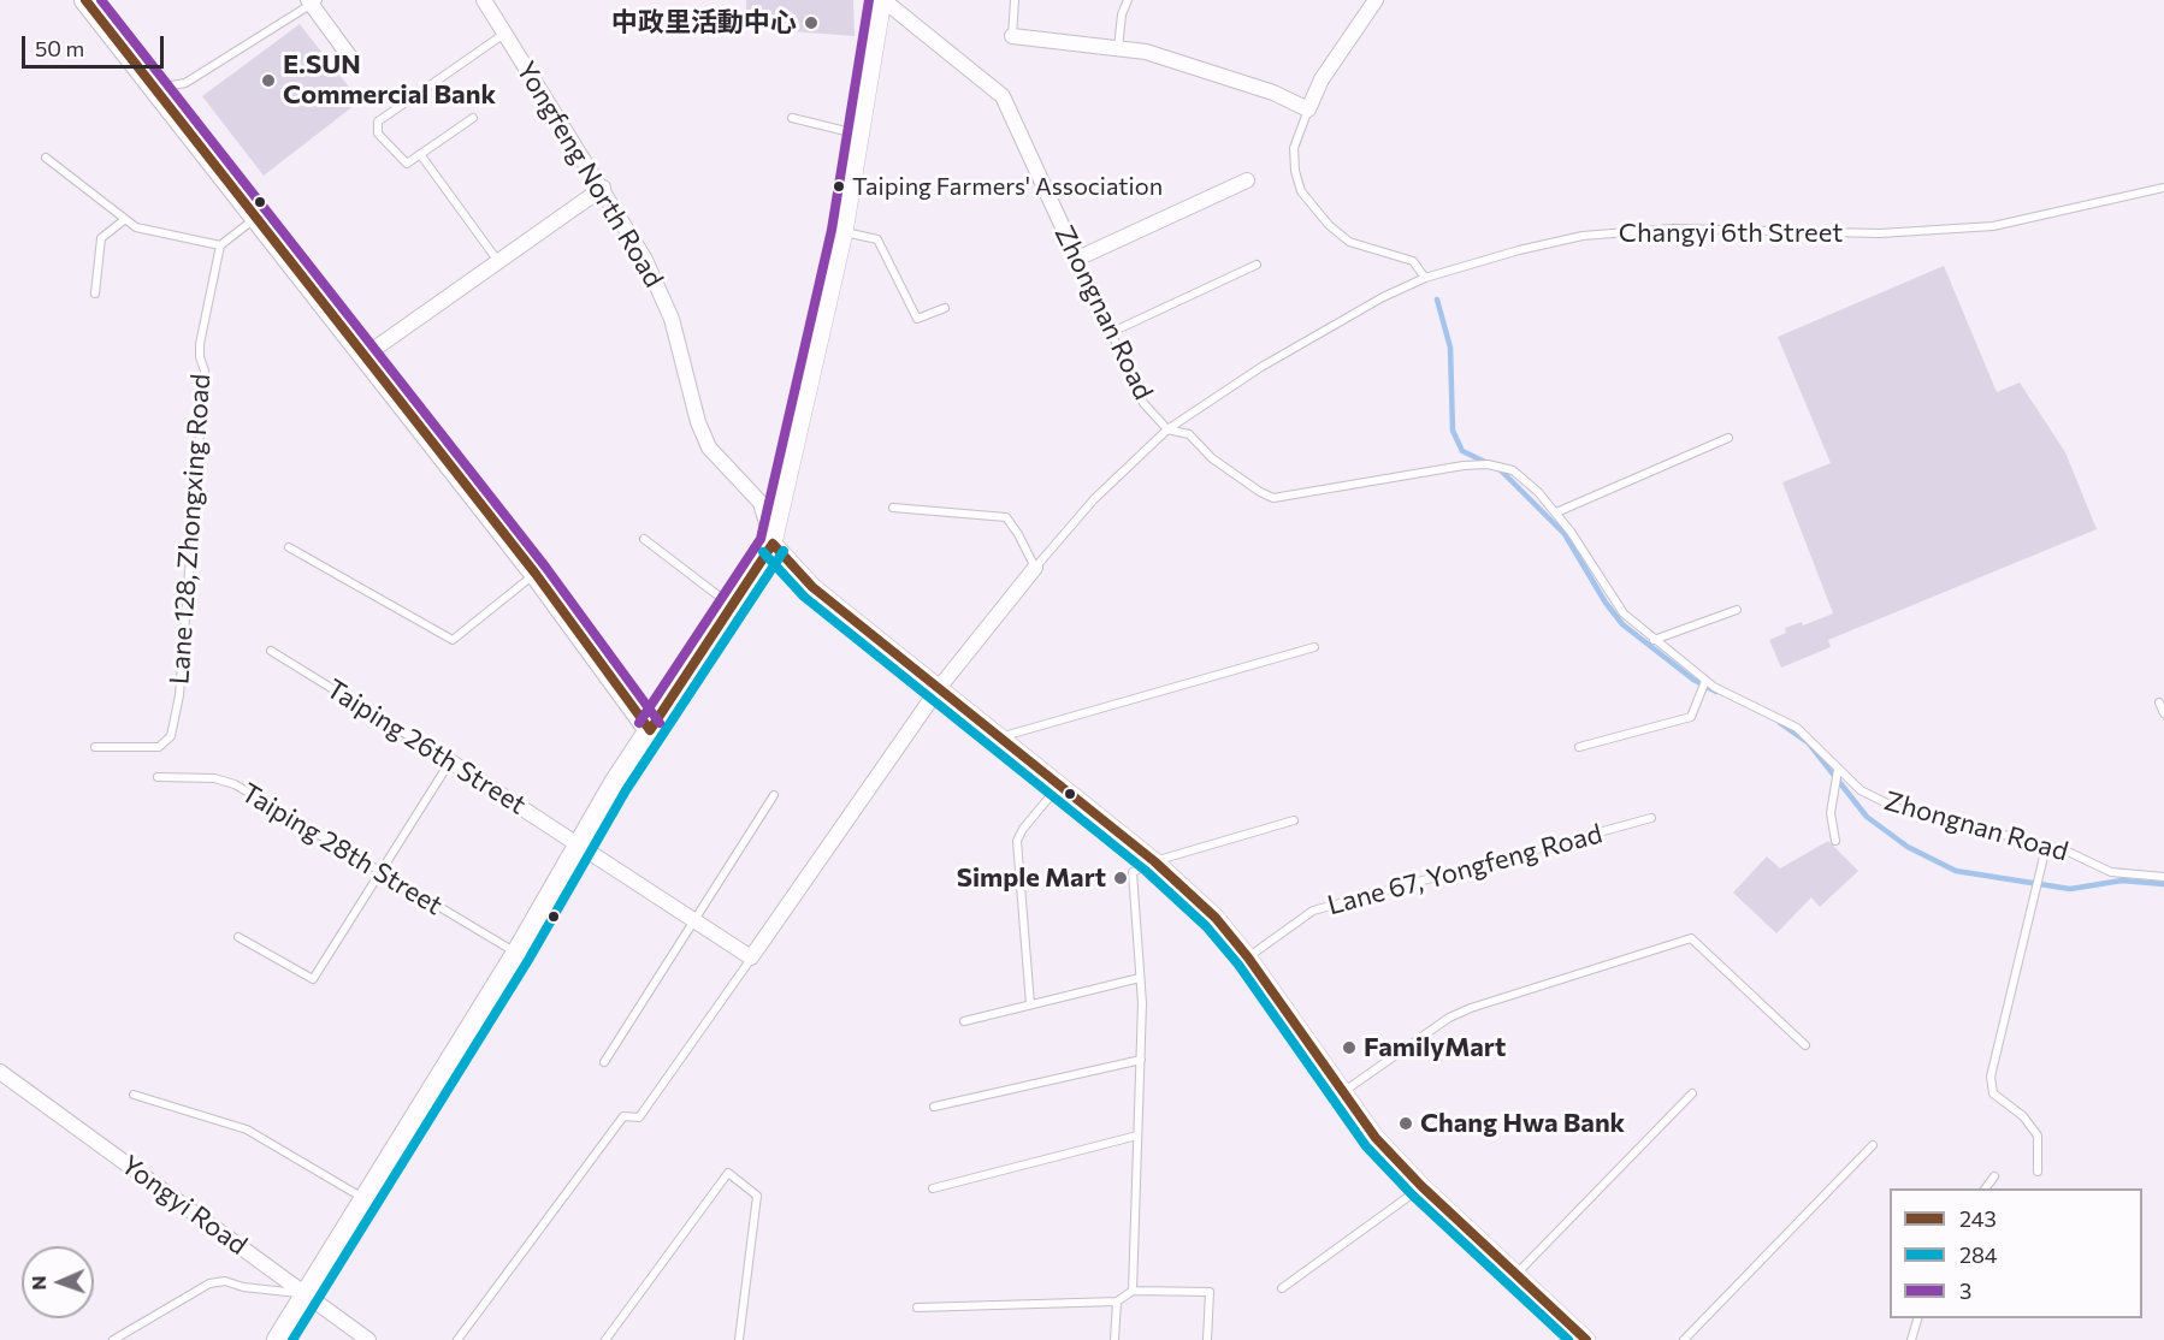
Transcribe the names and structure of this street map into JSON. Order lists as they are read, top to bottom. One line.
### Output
{"streets":{"street":["Yongfeng North Road","Zhongnan Road","Taiping 26th Street","Yongyi Road"],"lane":["Changyi 6th Street","Lane 128, Zhongxing Road","Taiping 28th Street","Lane 67, Yongfeng Road"]},"crossings":[["Changyi 6th Street","Zhongnan Road"]],"places":["中政里活動中心","E.SUN Commercial Bank","Taiping Farmers' Association","Simple Mart","FamilyMart","Chang Hwa Bank"],"lines":["transit line 243","transit line 3","transit line 284"],"legend":["243","284","3"],"scale_bar":"50 m","north":"left"}
